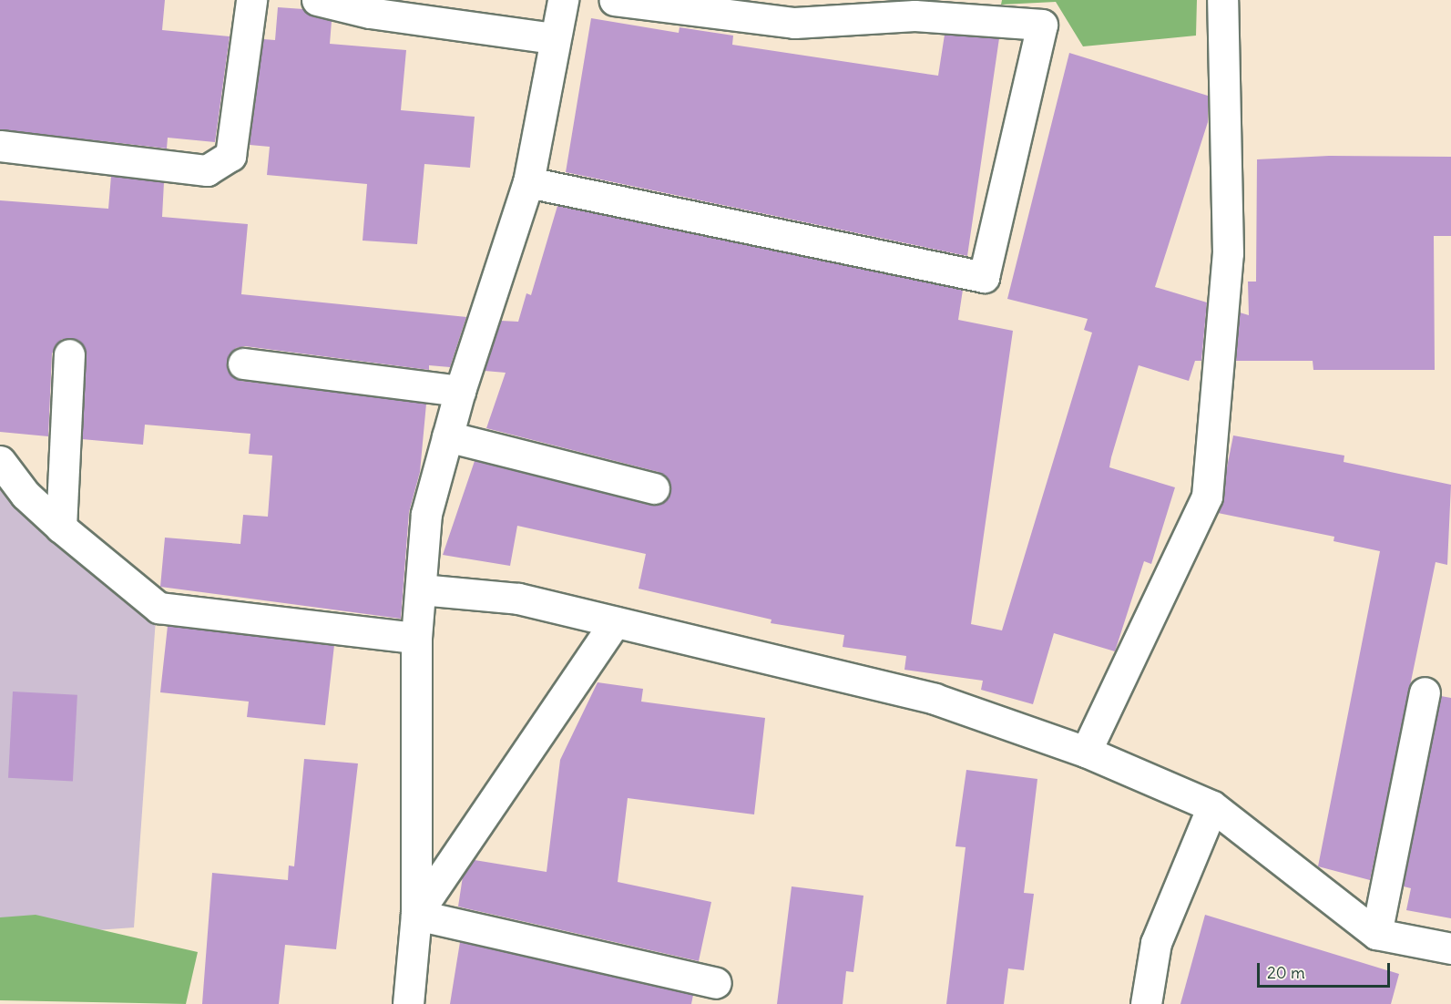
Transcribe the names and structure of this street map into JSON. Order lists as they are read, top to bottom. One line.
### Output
{"scale_bar":"20 m"}
